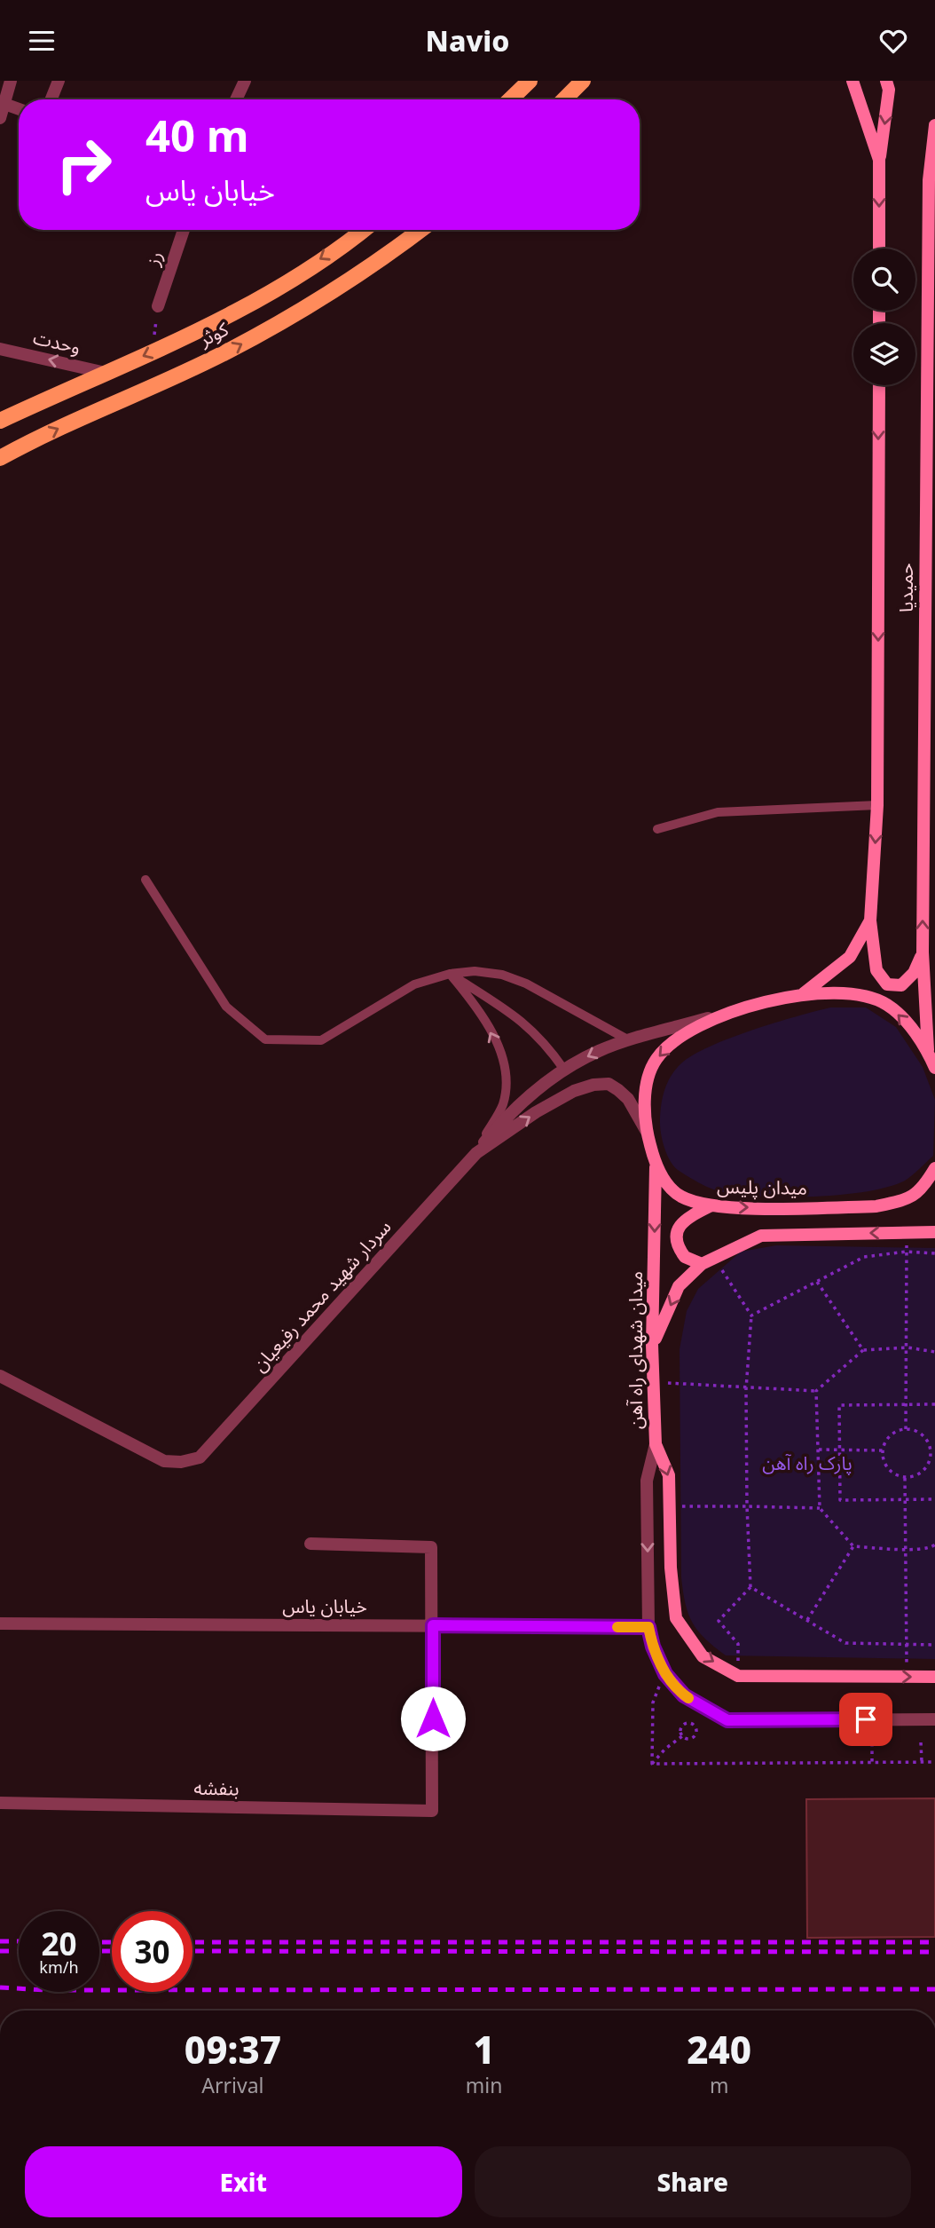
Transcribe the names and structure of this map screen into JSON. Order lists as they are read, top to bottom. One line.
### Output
{"streets":{"main road":["کوثر","حمیدیا","میدان پلیس","میدان شهدای راه آهن"],"street":["رز","وحدت","سردار شهید محمد رفیعیان","خیابان یاس","بنفشه"]},"crossings":[["کوثر","وحدت"],["حمیدیا","میدان پلیس"],["میدان پلیس","سردار شهید محمد رفیعیان"],["میدان پلیس","میدان شهدای راه آهن"],["خیابان یاس","بنفشه"]],"one_way":["وحدت"],"parks":["پارک راه آهن"],"page":{"header":"Navio","turn":["40 m","خیابان یاس"],"speed":"20 km/h","limit":"30","eta":["09:37","Arrival","1","min","240","m"],"buttons":["Exit","Share"]}}
